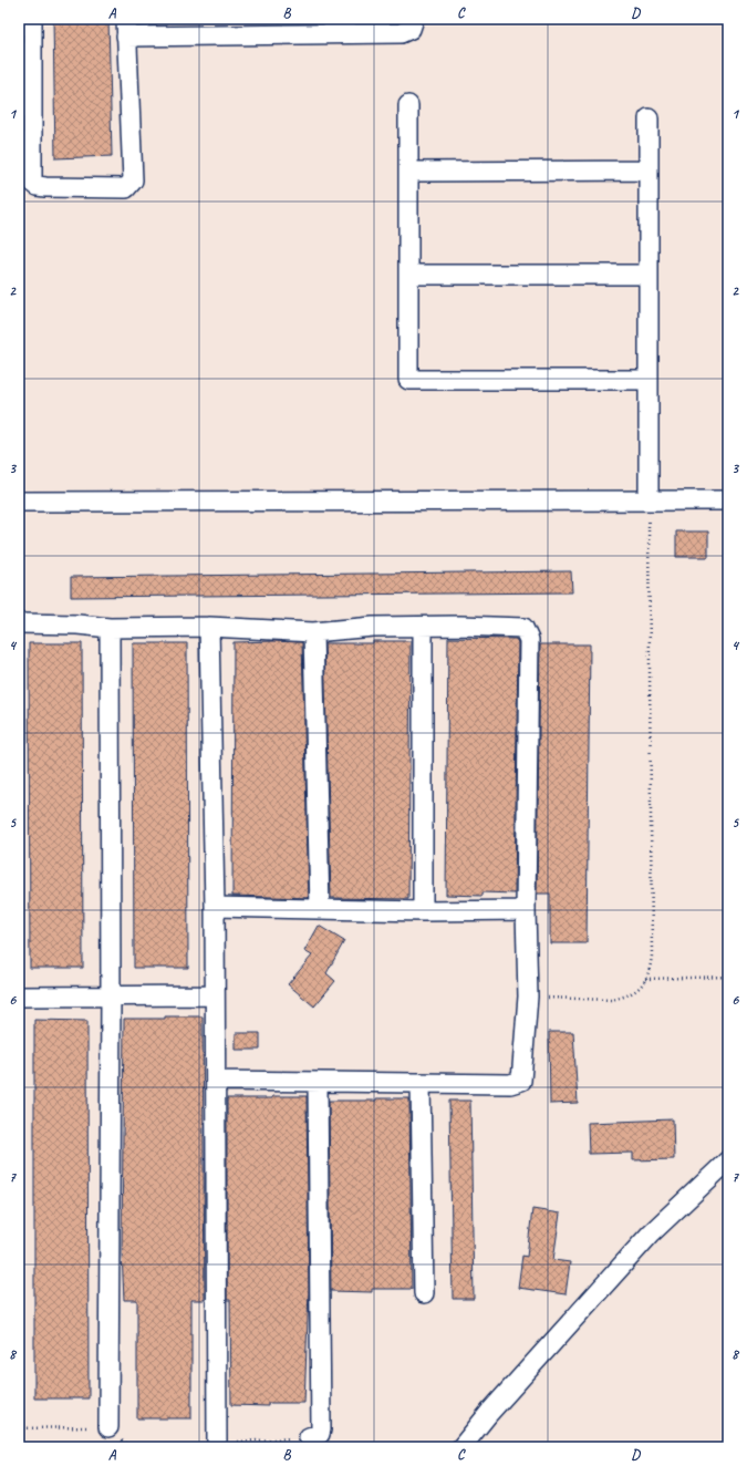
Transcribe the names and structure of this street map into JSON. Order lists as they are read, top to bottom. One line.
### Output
{"grid":{"columns":["A","B","C","D"],"rows":["1","2","3","4","5","6","7","8"]}}
